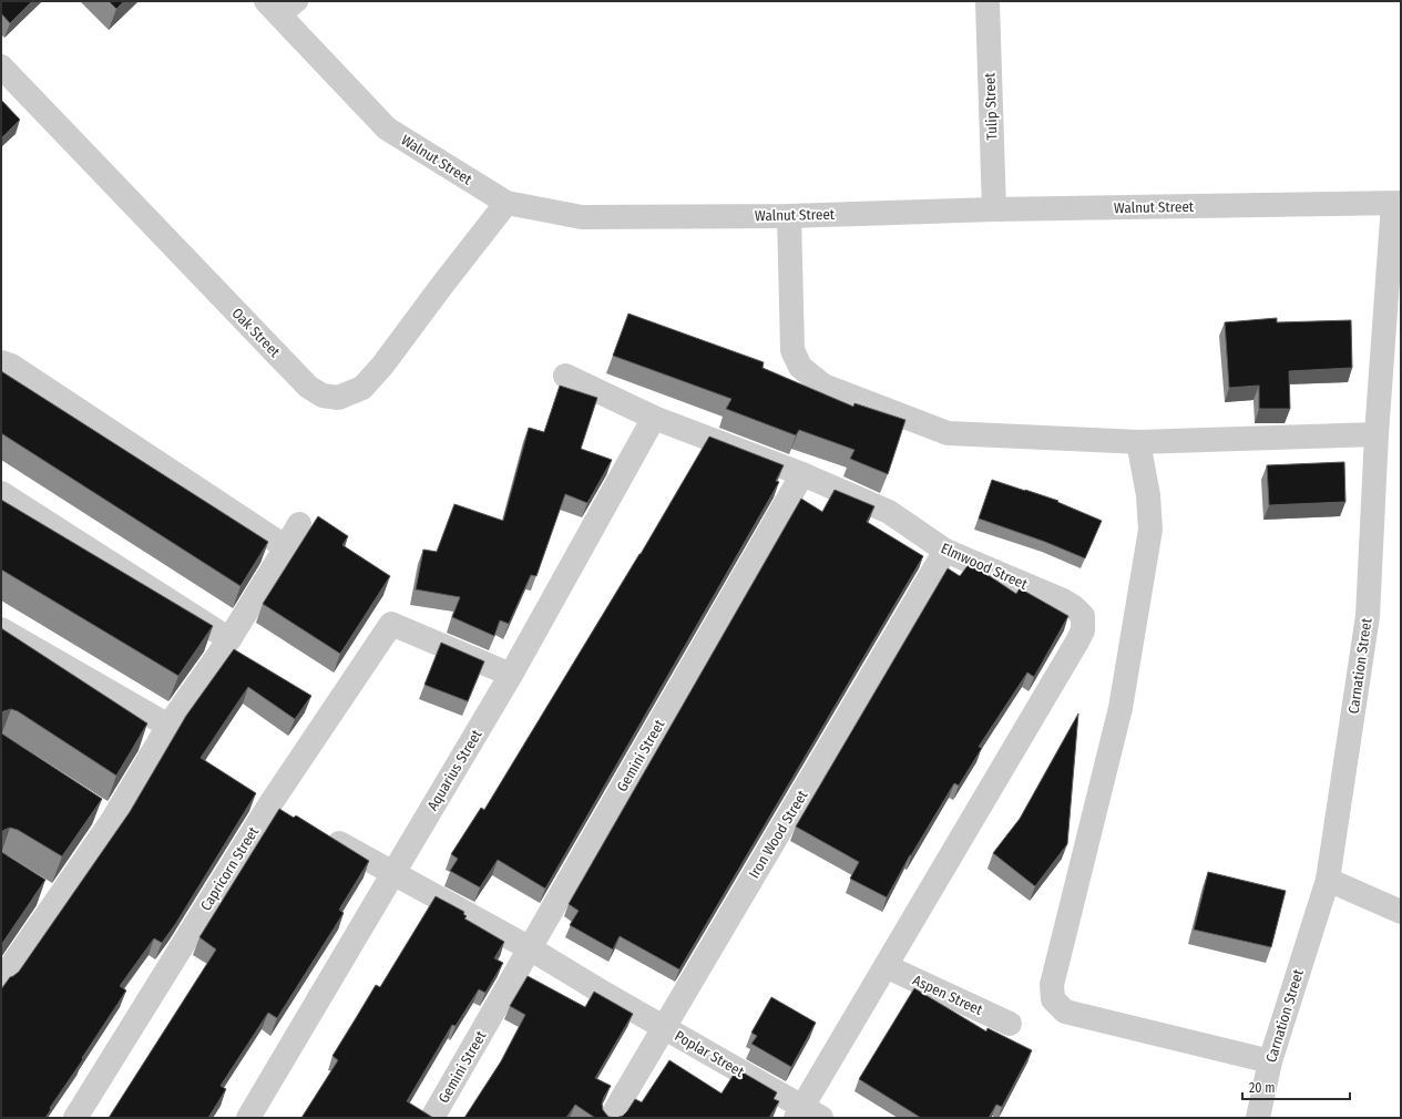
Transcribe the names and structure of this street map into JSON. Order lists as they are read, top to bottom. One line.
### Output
{"streets":{"street":["Tulip Street","Walnut Street","Oak Street","Elmwood Street","Carnation Street","Gemini Street","Aquarius Street","Iron Wood Street","Capricorn Street","Aspen Street","Poplar Street"]},"crossings":[["Tulip Street","Walnut Street"],["Walnut Street","Oak Street"],["Walnut Street","Carnation Street"],["Elmwood Street","Gemini Street"],["Elmwood Street","Iron Wood Street"],["Elmwood Street","Aspen Street"],["Gemini Street","Poplar Street"],["Aquarius Street","Capricorn Street"],["Aquarius Street","Poplar Street"],["Iron Wood Street","Poplar Street"]],"scale_bar":"20 m"}
